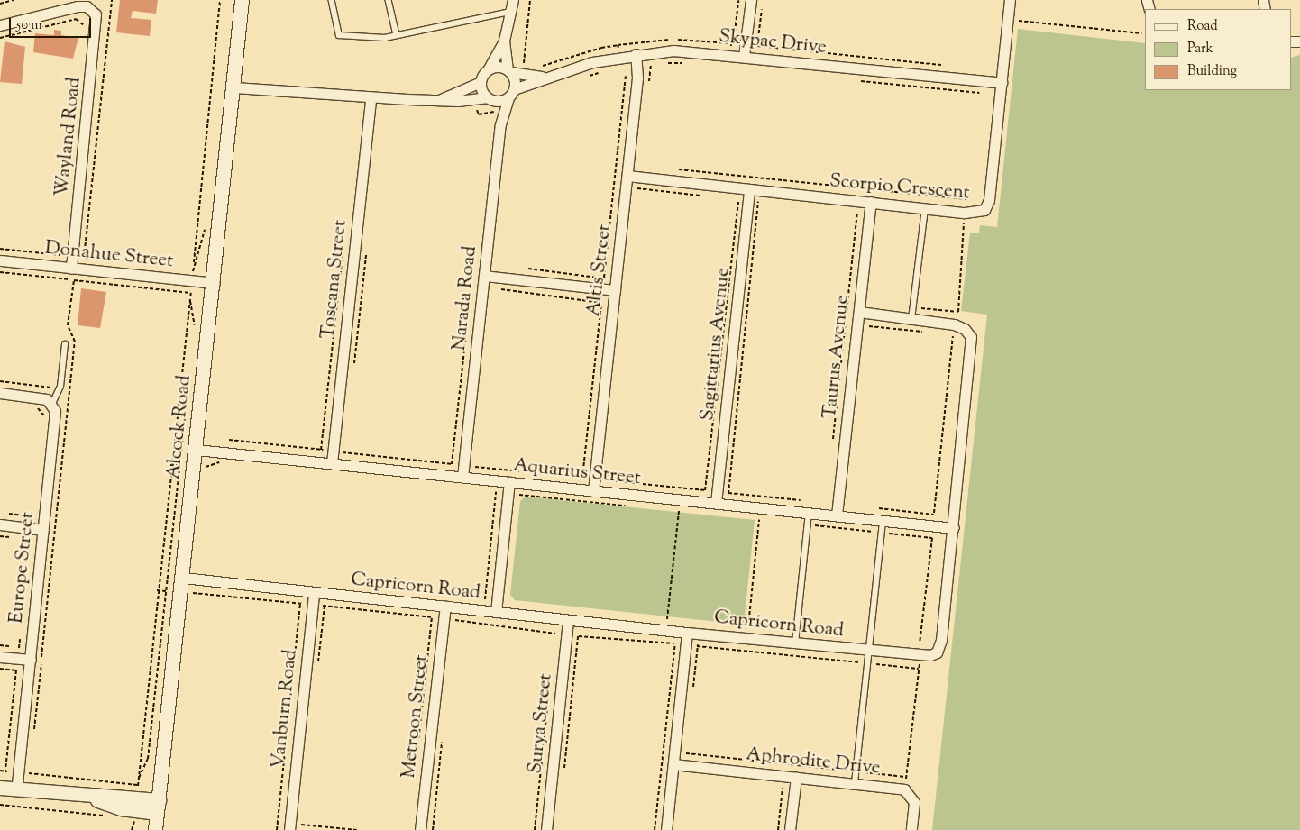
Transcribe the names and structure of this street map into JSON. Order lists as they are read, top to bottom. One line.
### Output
{"streets":{"street":["Skypac Drive","Wayland Road","Scorpio Crescent","Donahue Street","Altis Street","Toscana Street","Narada Road","Sagittarius Avenue","Taurus Avenue","Alcock Road","Aquarius Street","Europe Street","Capricorn Road","Vanburn Road","Metroon Street","Surya Street","Aphrodite Drive"]},"crossings":[["Skypac Drive","Scorpio Crescent"],["Skypac Drive","Altis Street"],["Skypac Drive","Narada Road"],["Wayland Road","Donahue Street"],["Scorpio Crescent","Altis Street"],["Scorpio Crescent","Sagittarius Avenue"],["Scorpio Crescent","Taurus Avenue"],["Donahue Street","Alcock Road"],["Altis Street","Aquarius Street"],["Toscana Street","Aquarius Street"],["Narada Road","Aquarius Street"],["Sagittarius Avenue","Aquarius Street"],["Taurus Avenue","Aquarius Street"],["Alcock Road","Aquarius Street"],["Alcock Road","Capricorn Road"],["Capricorn Road","Vanburn Road"],["Capricorn Road","Metroon Street"],["Capricorn Road","Surya Street"]],"legend":["Road","Park","Building"],"scale_bar":"50 m"}
